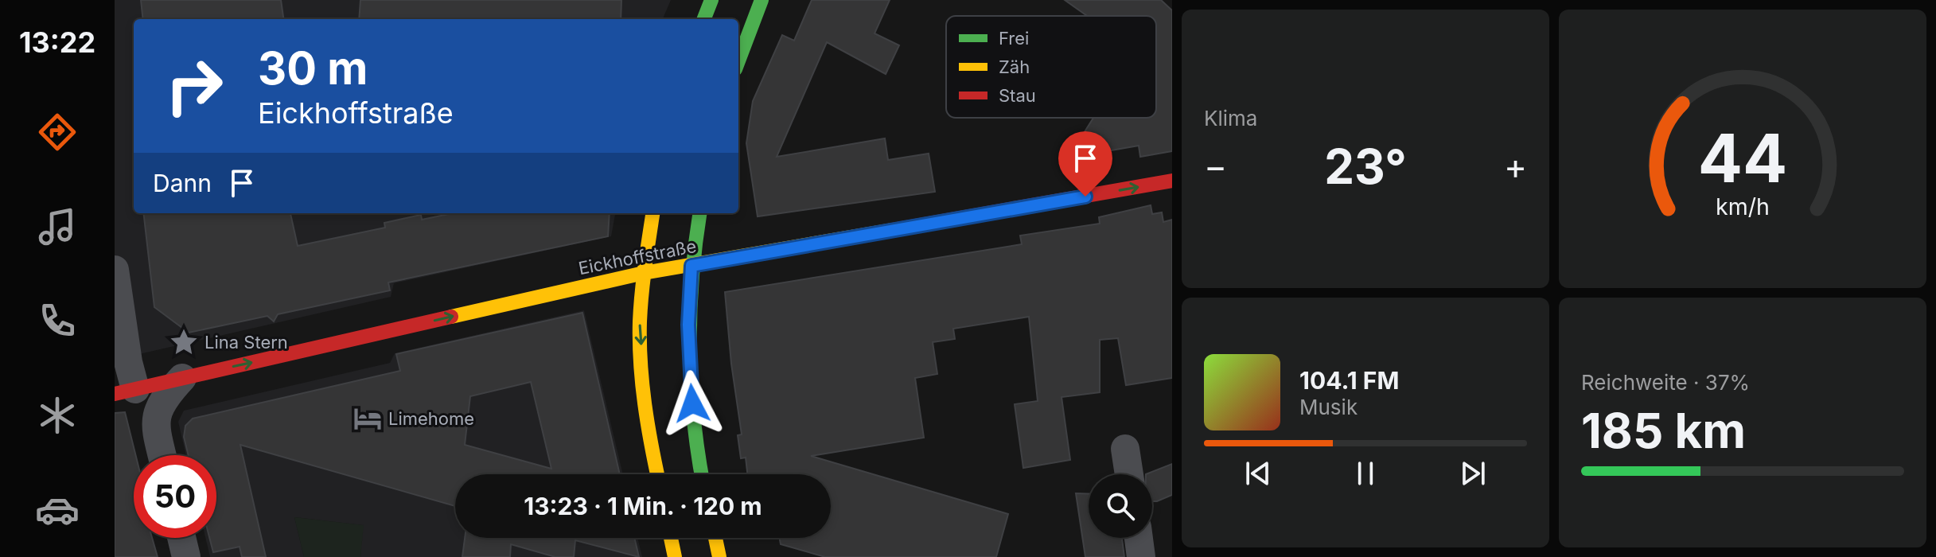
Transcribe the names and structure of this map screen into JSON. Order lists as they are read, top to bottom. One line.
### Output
{"streets":{"street":["Eickhoffstraße"]},"one_way":["Eickhoffstraße"],"places":{"place":["Lina Stern"],"hotel":["Limehome"]},"legend":["Frei","Zäh","Stau"],"page":{"tabs":"13:22","tile":["Klima",["Reichweite · 37%","185 km"]],"turn":["30 m","Eickhoffstraße"],"heat":["−","23°","+"],"then":"Dann","song":["104.1 FM","Musik"],"limit":"50","trip":"13:23 · 1 Min. · 120 m","gauge":["44","km/h"]}}
